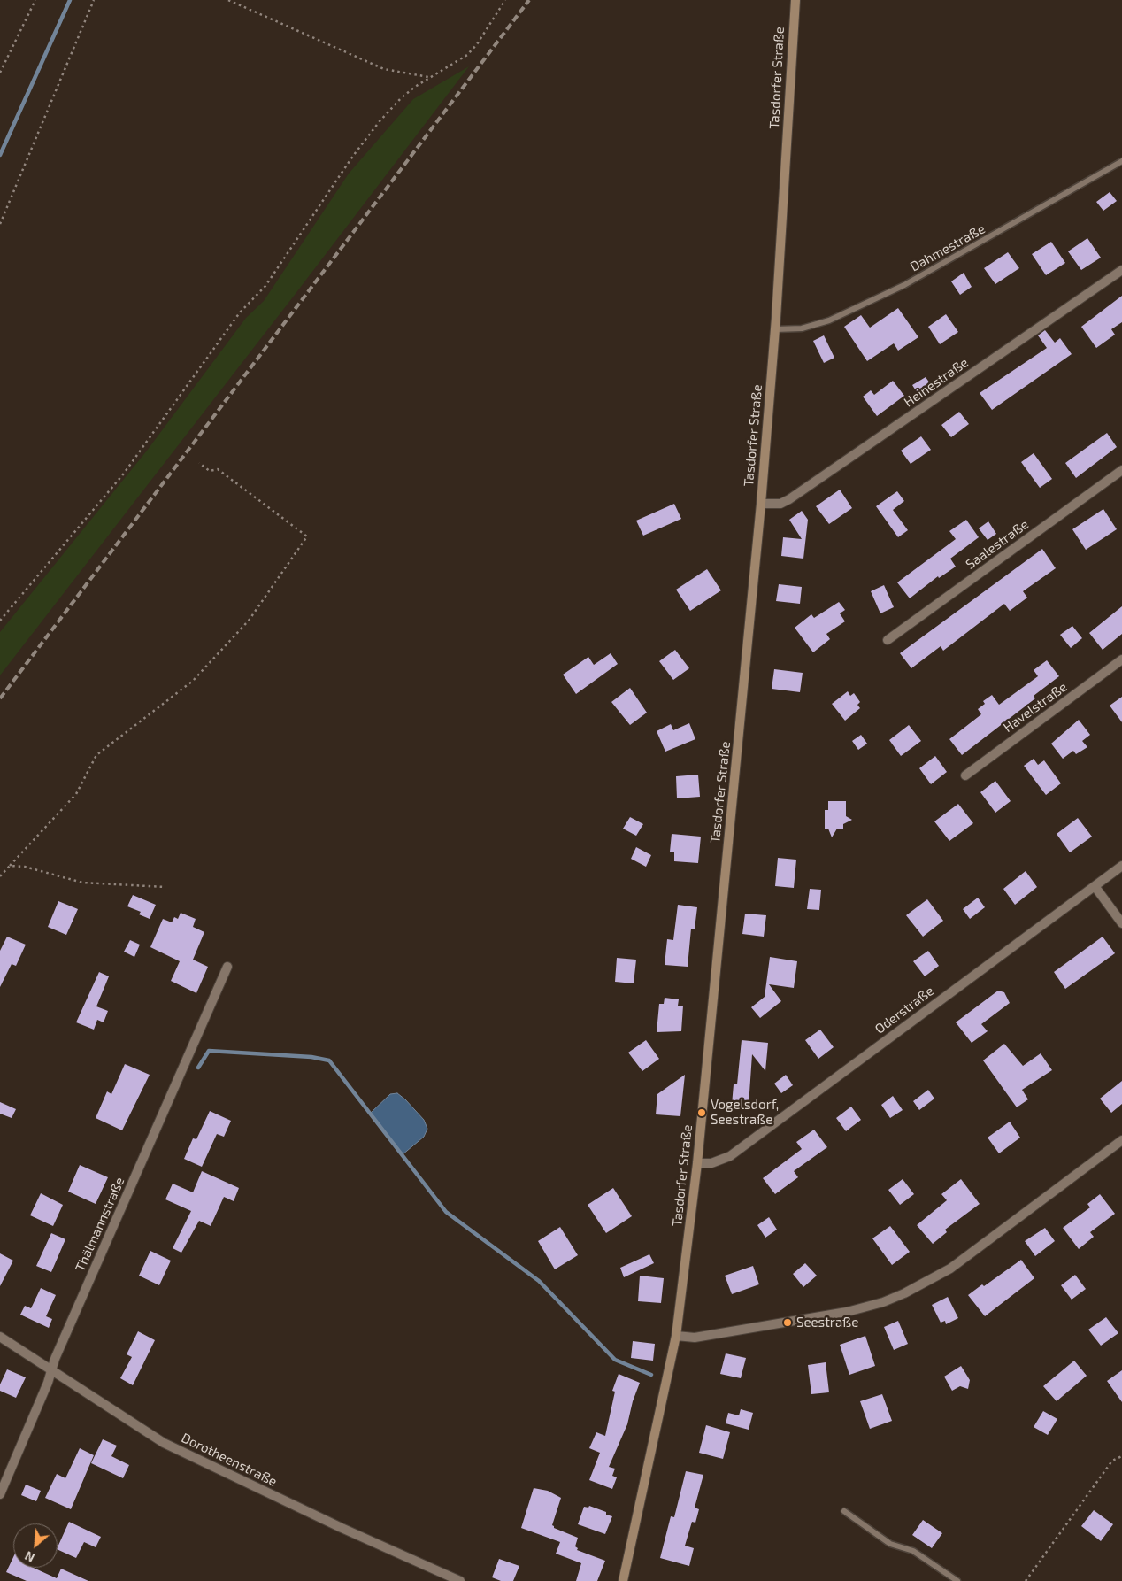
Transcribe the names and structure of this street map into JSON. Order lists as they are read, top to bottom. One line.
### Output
{"streets":{"main road":["Tasdorfer Straße"],"street":["Heinestraße","Saalestraße","Havelstraße","Oderstraße","Thälmannstraße","Dorotheenstraße"],"lane":["Dahmestraße"]},"crossings":[["Tasdorfer Straße","Dahmestraße"],["Tasdorfer Straße","Heinestraße"],["Tasdorfer Straße","Oderstraße"],["Thälmannstraße","Dorotheenstraße"]],"places":["Vogelsdorf, Seestraße","Seestraße"],"north":"bottom left"}
